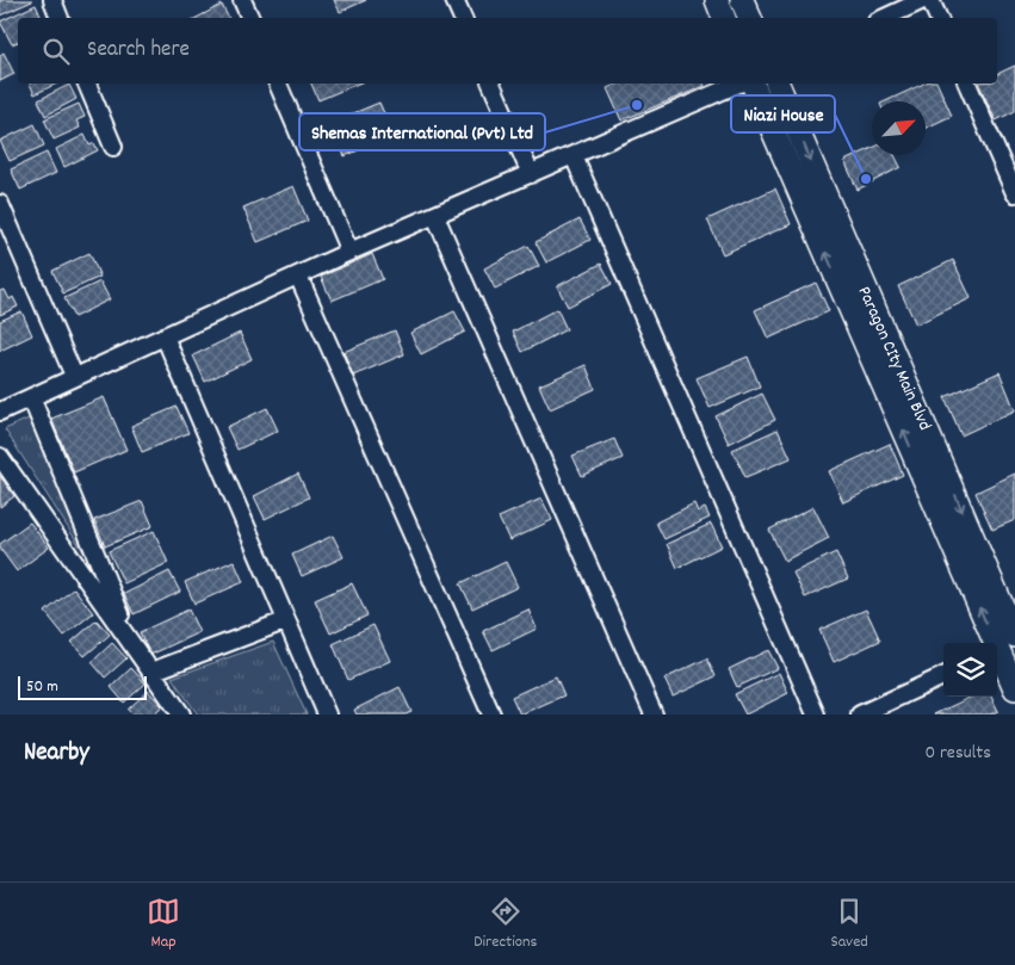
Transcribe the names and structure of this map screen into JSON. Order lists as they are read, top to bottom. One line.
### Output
{"streets":{"street":["Paragon CIty Main Blvd"]},"places":["Shemas International (Pvt) Ltd","Niazi House"],"scale_bar":"50 m","north":"top right","page":{"search":"Search here","scale":"50 m","heading":["Nearby","0 results"],"nav":["Map","Directions","Saved"]}}
